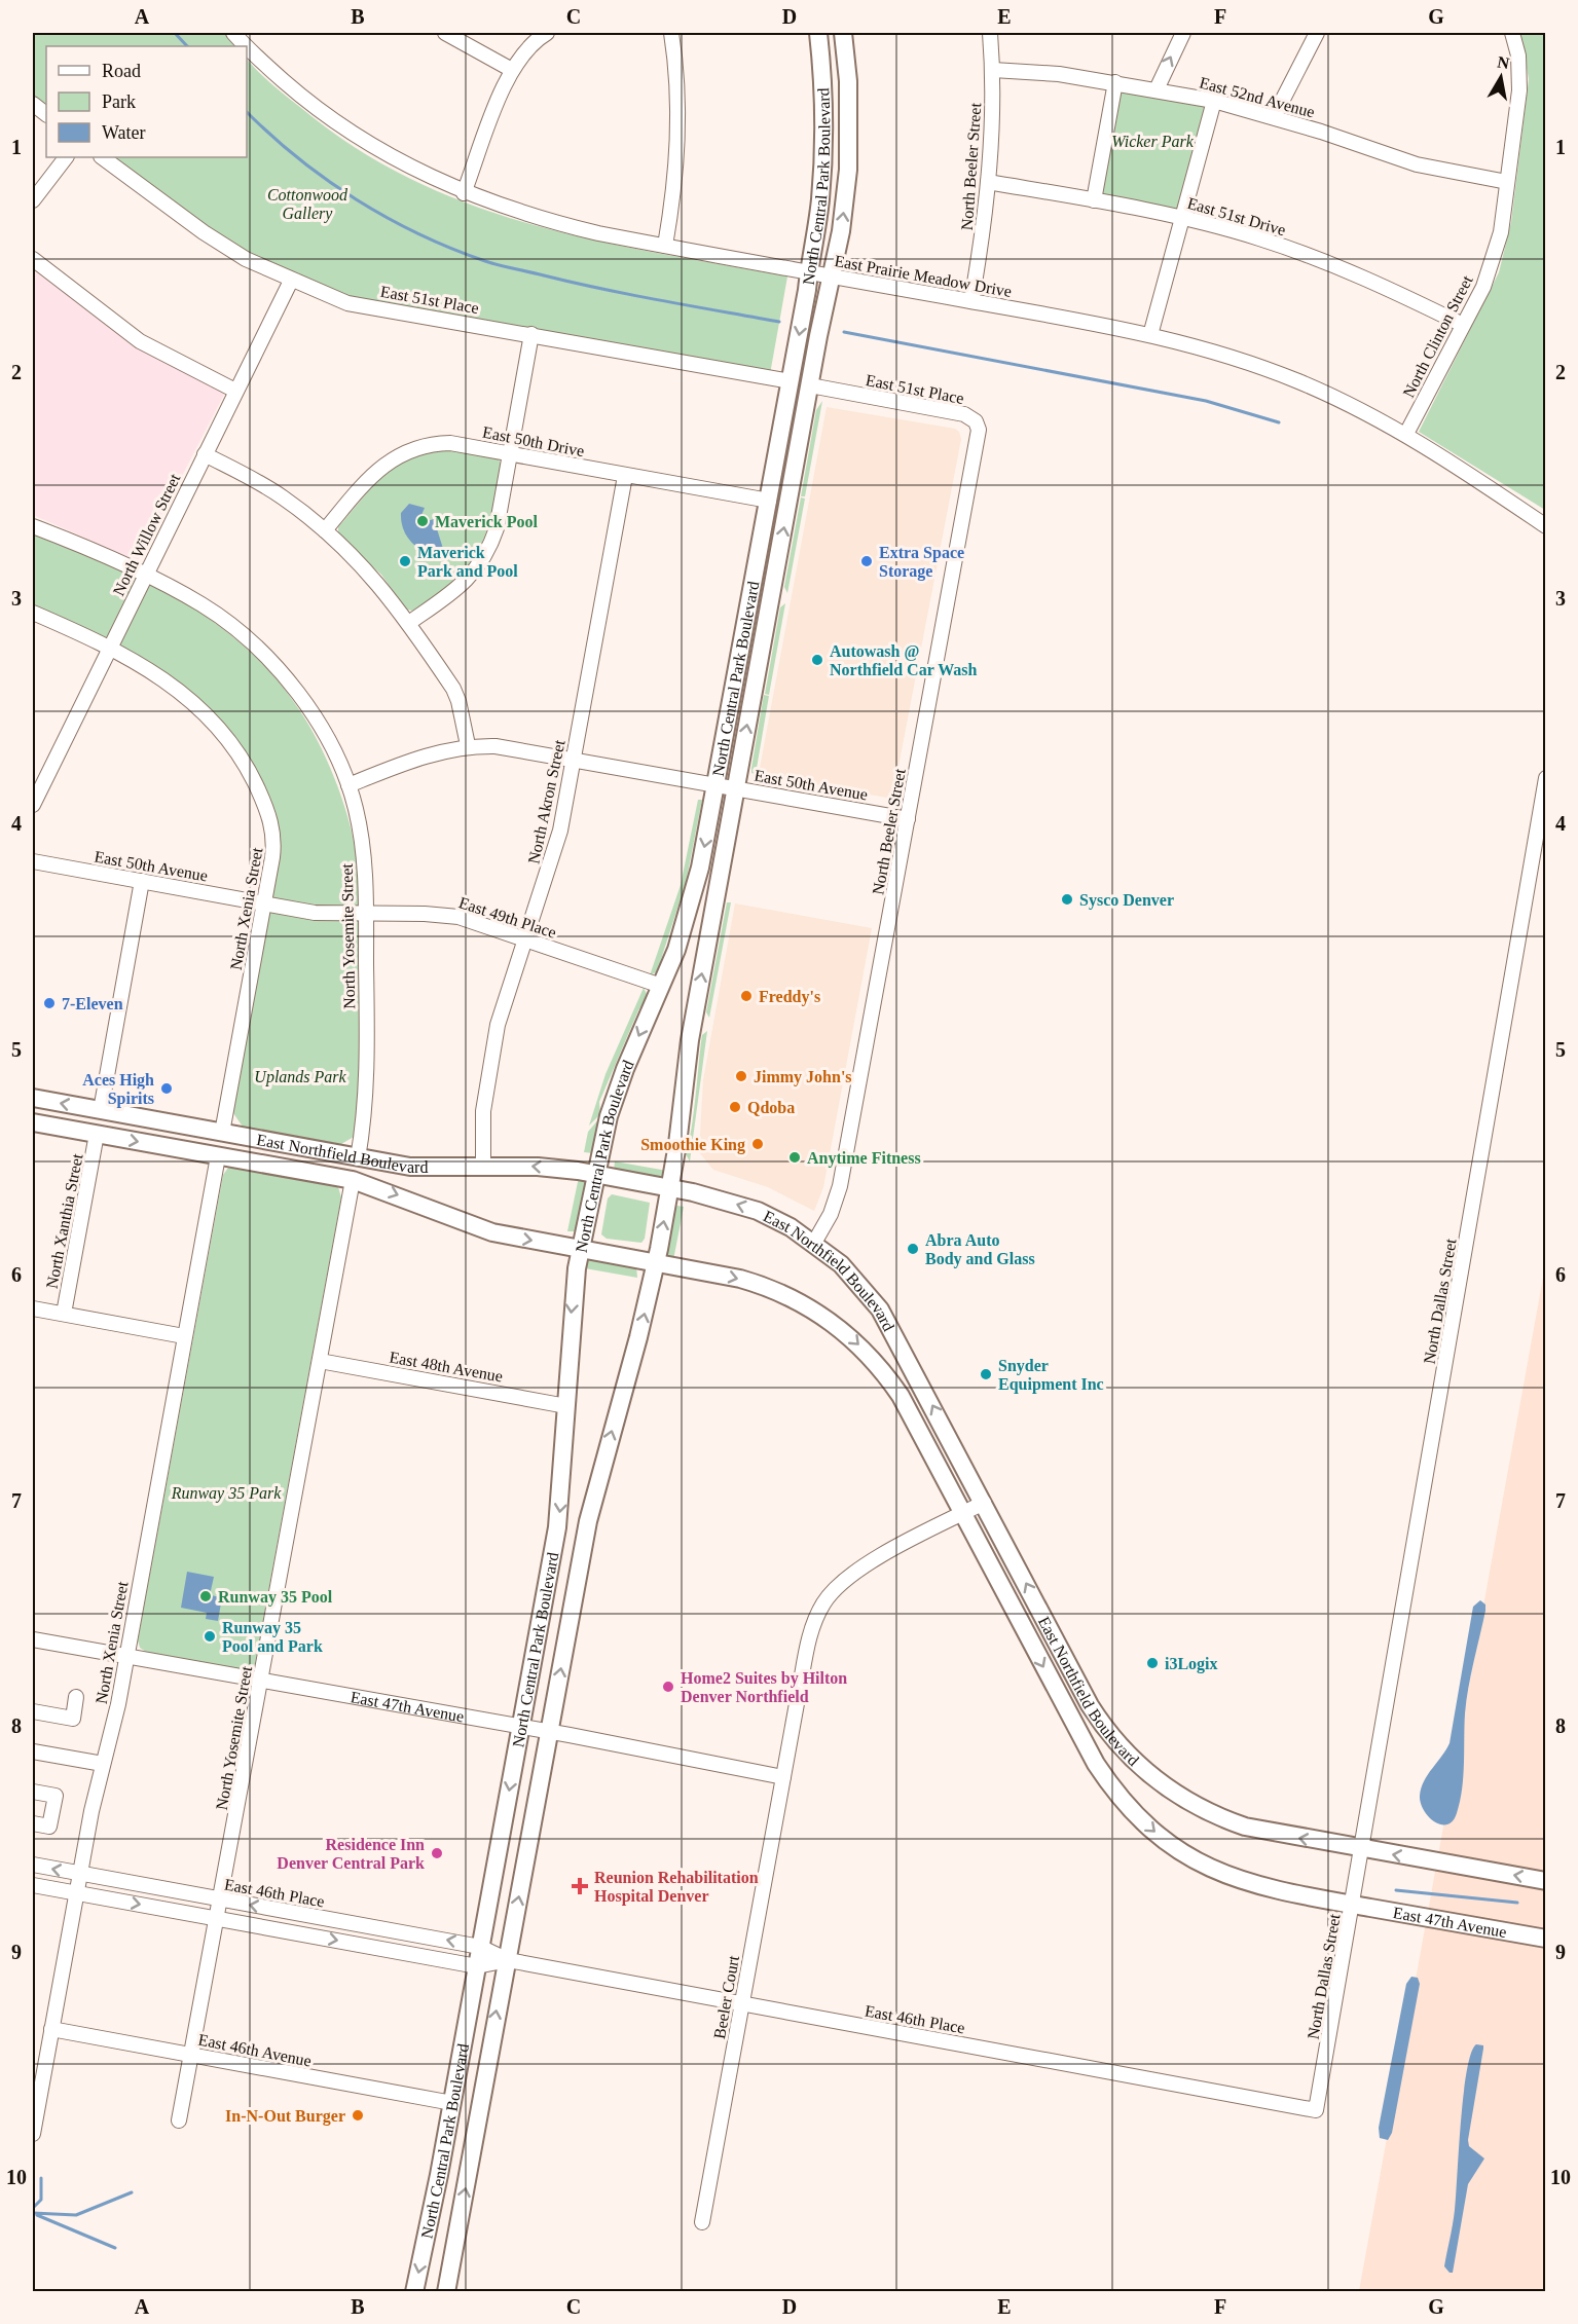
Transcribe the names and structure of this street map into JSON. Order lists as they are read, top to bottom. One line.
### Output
{"streets":{"main road":["North Central Park Boulevard","East Northfield Boulevard","East 47th Avenue"],"street":["East 52nd Avenue","North Beeler Street","East 51st Drive","East Prairie Meadow Drive","East 51st Place","North Clinton Street","East 50th Drive","North Willow Street","East 50th Avenue","North Akron Street","North Xenia Street","East 49th Place","North Yosemite Street","North Xanthia Street","North Dallas Street","East 48th Avenue","East 46th Place","Beeler Court","East 46th Avenue"]},"crossings":[["East 52nd Avenue","North Beeler Street"],["East 52nd Avenue","North Clinton Street"],["North Beeler Street","East 51st Drive"],["North Beeler Street","East Prairie Meadow Drive"],["North Beeler Street","East 51st Place"],["North Beeler Street","East 50th Avenue"],["North Beeler Street","East Northfield Boulevard"],["North Central Park Boulevard","East Prairie Meadow Drive"],["North Central Park Boulevard","East 51st Place"],["North Central Park Boulevard","East 50th Drive"],["North Central Park Boulevard","East 50th Avenue"],["North Central Park Boulevard","East 49th Place"],["North Central Park Boulevard","East Northfield Boulevard"],["North Central Park Boulevard","East 48th Avenue"],["North Central Park Boulevard","East 47th Avenue"],["North Central Park Boulevard","East 46th Place"],["North Central Park Boulevard","East 46th Avenue"],["East 51st Drive","North Clinton Street"],["East Prairie Meadow Drive","North Clinton Street"],["East 51st Place","North Willow Street"],["East 50th Drive","North Akron Street"],["North Willow Street","North Xenia Street"],["North Willow Street","North Yosemite Street"],["East 50th Avenue","North Akron Street"],["East 50th Avenue","North Xenia Street"],["East 50th Avenue","East 49th Place"],["East 50th Avenue","North Yosemite Street"],["North Akron Street","East 49th Place"],["North Akron Street","East Northfield Boulevard"],["North Xenia Street","East 49th Place"],["North Xenia Street","East Northfield Boulevard"],["North Xenia Street","East 47th Avenue"],["North Xenia Street","East 46th Place"],["North Xenia Street","East 46th Avenue"],["East 49th Place","North Yosemite Street"],["North Yosemite Street","East Northfield Boulevard"],["North Yosemite Street","East 48th Avenue"],["North Yosemite Street","East 47th Avenue"],["North Yosemite Street","East 46th Place"],["North Yosemite Street","East 46th Avenue"],["East Northfield Boulevard","North Xanthia Street"],["East Northfield Boulevard","North Dallas Street"],["East Northfield Boulevard","East 47th Avenue"],["East Northfield Boulevard","Beeler Court"],["North Dallas Street","East 47th Avenue"],["North Dallas Street","East 46th Place"],["East 47th Avenue","Beeler Court"],["East 46th Place","Beeler Court"]],"parks":["Wicker Park","Cottonwood Gallery","Uplands Park","Runway 35 Park"],"places":{"other":["Maverick Pool","Maverick Park and Pool","Extra Space Storage","Autowash @ Northfield Car Wash","Sysco Denver","Freddy's","7-Eleven","Jimmy John's","Aces High Spirits","Qdoba","Smoothie King","Anytime Fitness","Abra Auto Body and Glass","Snyder Equipment Inc","Runway 35 Pool","Runway 35 Pool and Park","i3Logix","Home2 Suites by Hilton Denver Northfield","Residence Inn Denver Central Park","In-N-Out Burger"],"health":["Reunion Rehabilitation Hospital Denver"]},"legend":["Road","Park","Water"],"north":"top","grid":{"columns":["A","B","C","D","E","F","G"],"rows":["1","2","3","4","5","6","7","8","9","10"]}}
